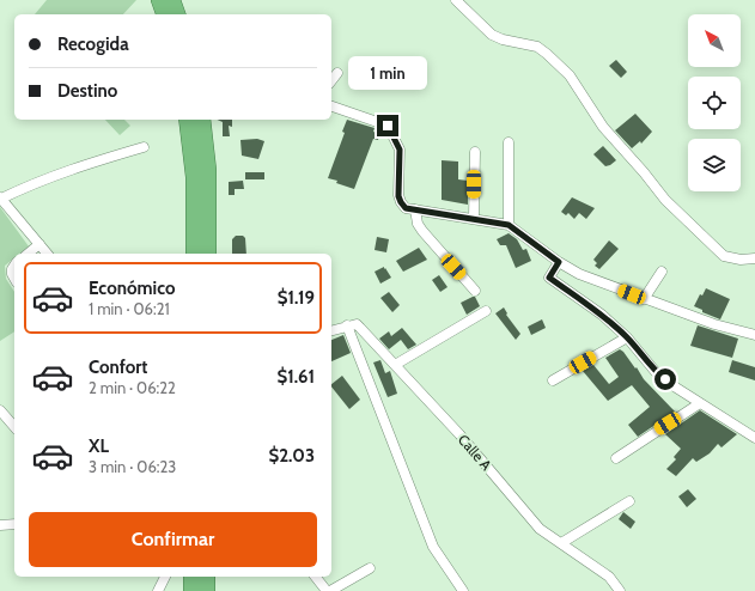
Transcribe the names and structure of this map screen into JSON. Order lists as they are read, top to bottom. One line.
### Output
{"streets":{"street":["Calle A"]},"north":"top left","page":{"banner":["Recogida","Destino"],"bubble":"1 min","list":[{"name":"Económico","note":"1 min · 06:21","value":"$1.19"},{"name":"Confort","note":"2 min · 06:22","value":"$1.61"},{"name":"XL","note":"3 min · 06:23","value":"$2.03"}],"buttons":"Confirmar"}}
